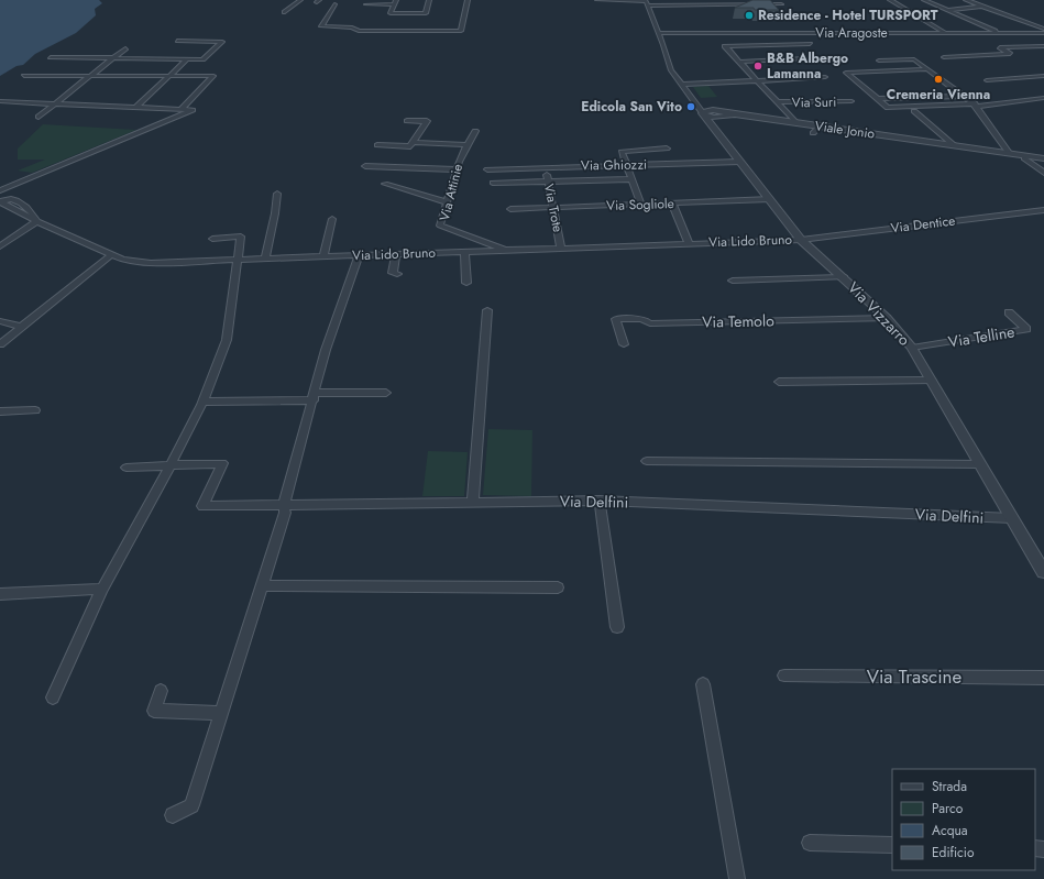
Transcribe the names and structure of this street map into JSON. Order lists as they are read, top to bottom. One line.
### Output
{"streets":{"street":["Via Aragoste","Via Suri","Viale Jonio","Via Ghiozzi","Via Attinie","Via Sogliole","Via Trote","Via Dentice","Via Lido Bruno","Via Vizzarro","Via Temolo","Via Telline","Via Delfini","Via Trascine"]},"crossings":[["Viale Jonio","Via Vizzarro"],["Via Ghiozzi","Via Trote"],["Via Ghiozzi","Via Vizzarro"],["Via Attinie","Via Lido Bruno"],["Via Sogliole","Via Trote"],["Via Sogliole","Via Vizzarro"],["Via Trote","Via Lido Bruno"],["Via Dentice","Via Lido Bruno"],["Via Dentice","Via Vizzarro"],["Via Lido Bruno","Via Vizzarro"],["Via Vizzarro","Via Temolo"],["Via Vizzarro","Via Telline"],["Via Vizzarro","Via Delfini"]],"places":["Residence - Hotel TURSPORT","B&B Albergo Lamanna","Cremeria Vienna","Edicola San Vito"],"legend":["Strada","Parco","Acqua","Edificio"]}
